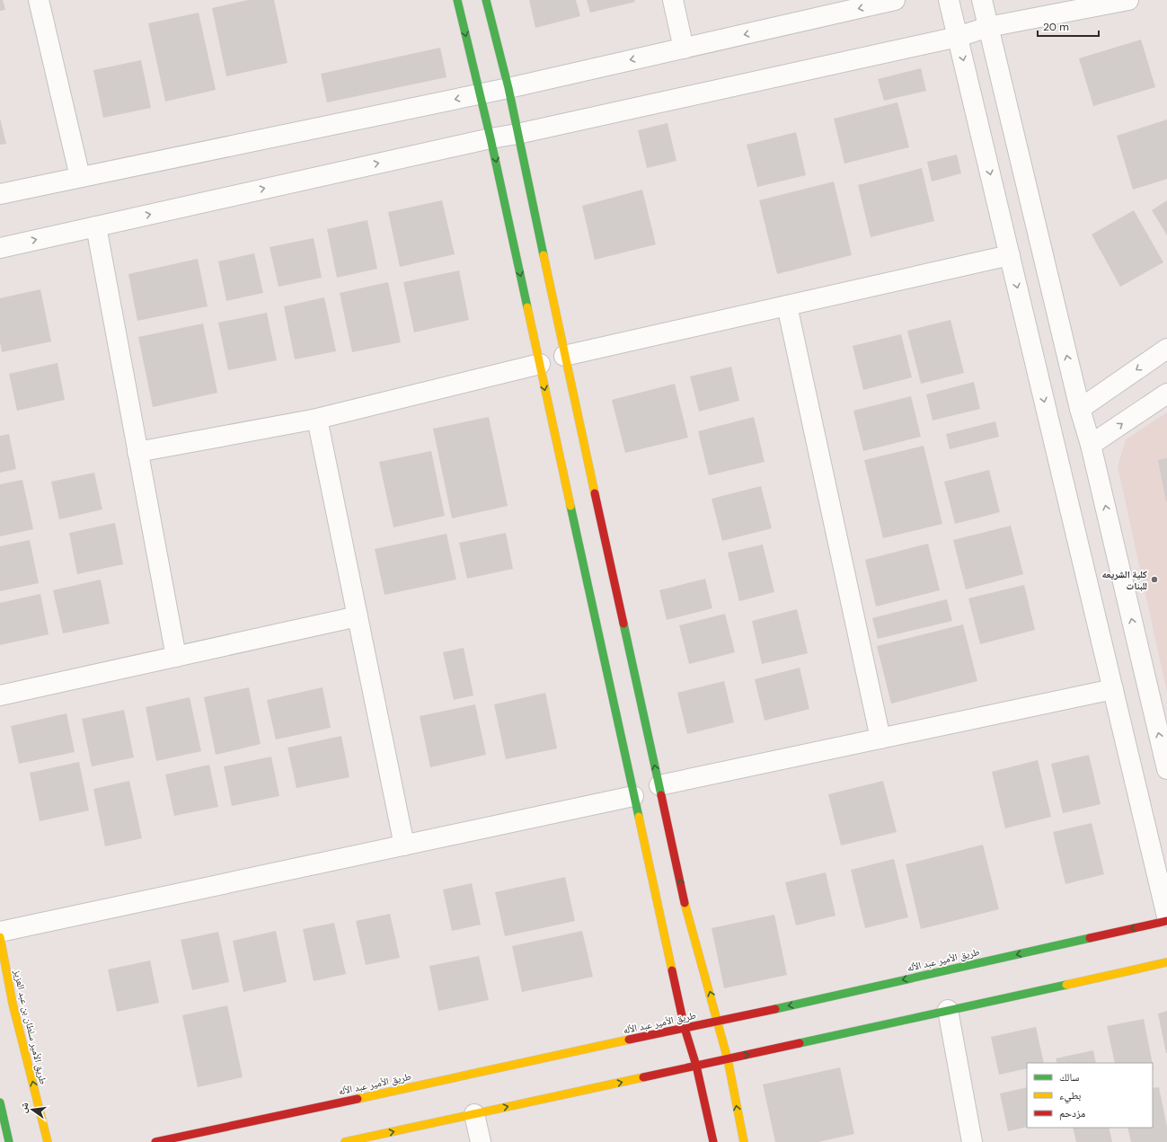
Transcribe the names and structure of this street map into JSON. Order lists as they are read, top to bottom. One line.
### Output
{"streets":{"street":["طريق الأمير عبد الأله","طريق الأمير سلطان بن عبد العزيز"]},"one_way":["طريق الأمير سلطان بن عبد العزيز"],"places":["كلية الشريعه للبنات"],"legend":["سالك","بطيء","مزدحم"],"scale_bar":"20 m","north":"left"}
